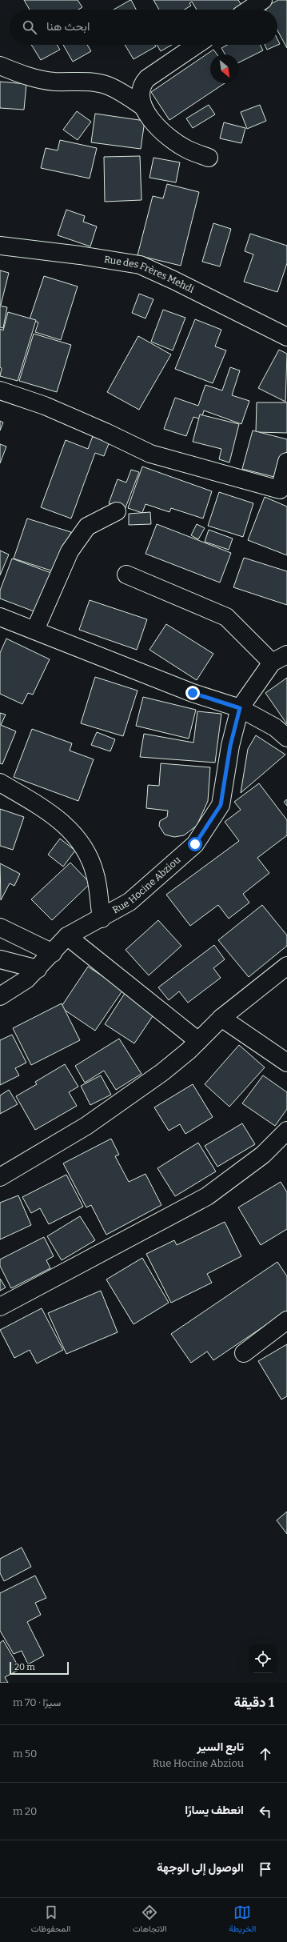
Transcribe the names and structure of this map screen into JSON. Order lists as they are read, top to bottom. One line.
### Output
{"streets":{"street":["Rue des Frères Mehdi","Rue Hocine Abziou"]},"scale_bar":"20 m","north":"bottom right","page":{"search":"ابحث هنا","scale":"20 m","heading":["1 دقيقة","سيرًا · 70 m"],"list":[["تابع السير","Rue Hocine Abziou","50 m"],["انعطف يسارًا","20 m"],"الوصول إلى الوجهة"],"nav":["الخريطة","الاتجاهات","المحفوظات"]}}
